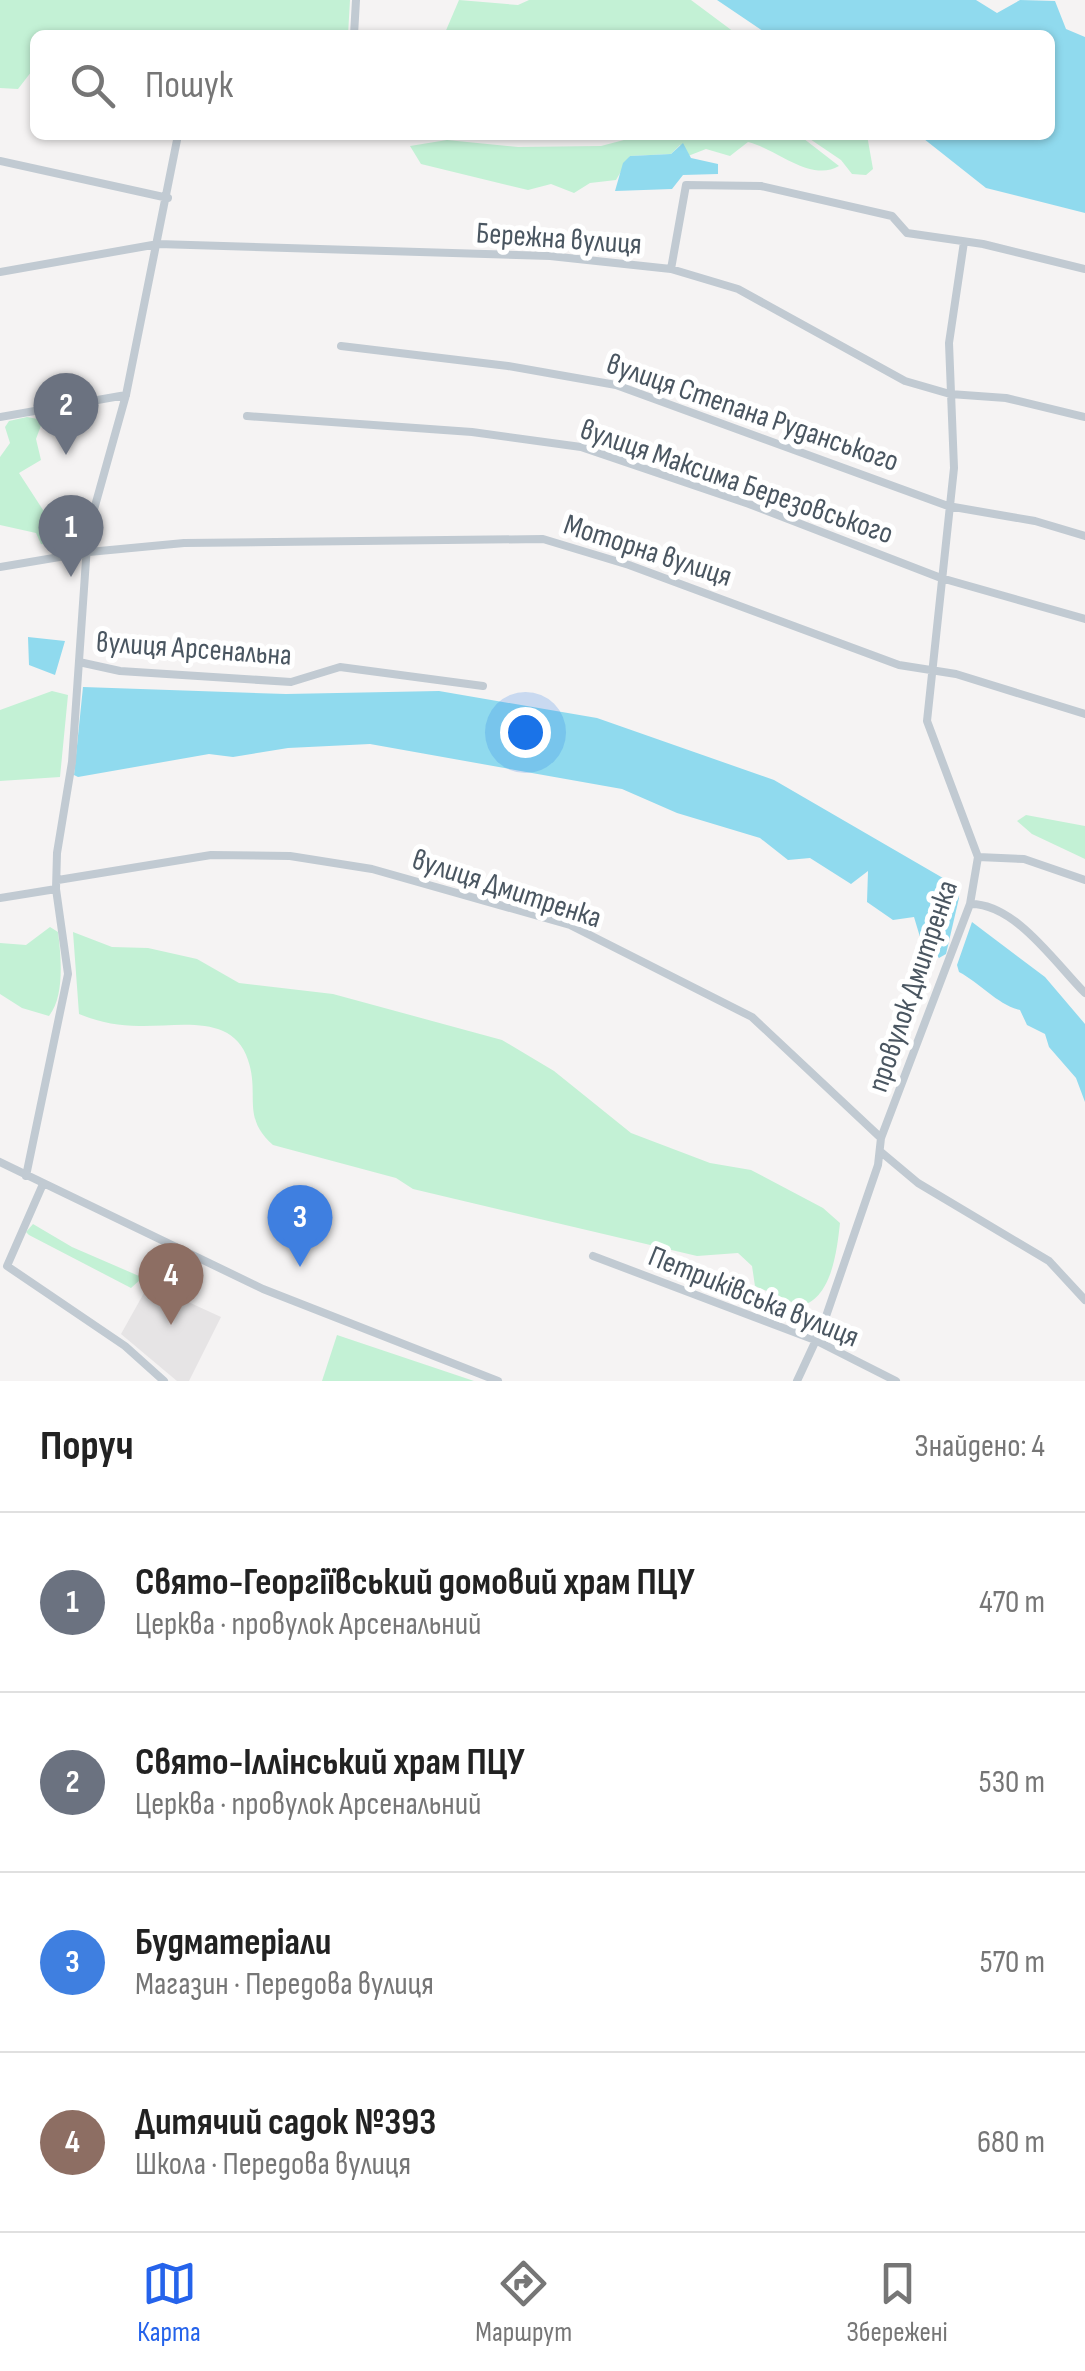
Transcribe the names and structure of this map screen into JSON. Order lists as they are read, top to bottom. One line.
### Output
{"streets":{"street":["Бережна вулиця","вулиця Степана Руданського","вулиця Максима Березовського","Моторна вулиця","вулиця Арсенальна","вулиця Дмитренка","провулок Дмитренка","Петриківська вулиця"]},"crossings":[["Бережна вулиця","провулок Дмитренка"],["вулиця Степана Руданського","провулок Дмитренка"],["вулиця Максима Березовського","провулок Дмитренка"],["Моторна вулиця","провулок Дмитренка"],["вулиця Дмитренка","провулок Дмитренка"],["провулок Дмитренка","Петриківська вулиця"]],"page":{"search":"Пошук","pins":["2","1","3","4"],"heading":["Поруч","Знайдено: 4"],"list":[{"mark":"1","name":"Свято-Георгіївський домовий храм ПЦУ","note":"Церква · провулок Арсенальний","value":"470 m"},{"mark":"2","name":"Свято-Іллінський храм ПЦУ","note":"Церква · провулок Арсенальний","value":"530 m"},{"mark":"3","name":"Будматеріали","note":"Магазин · Передова вулиця","value":"570 m"},{"mark":"4","name":"Дитячий садок №393","note":"Школа · Передова вулиця","value":"680 m"}],"nav":["Карта","Маршрут","Збережені"]}}
